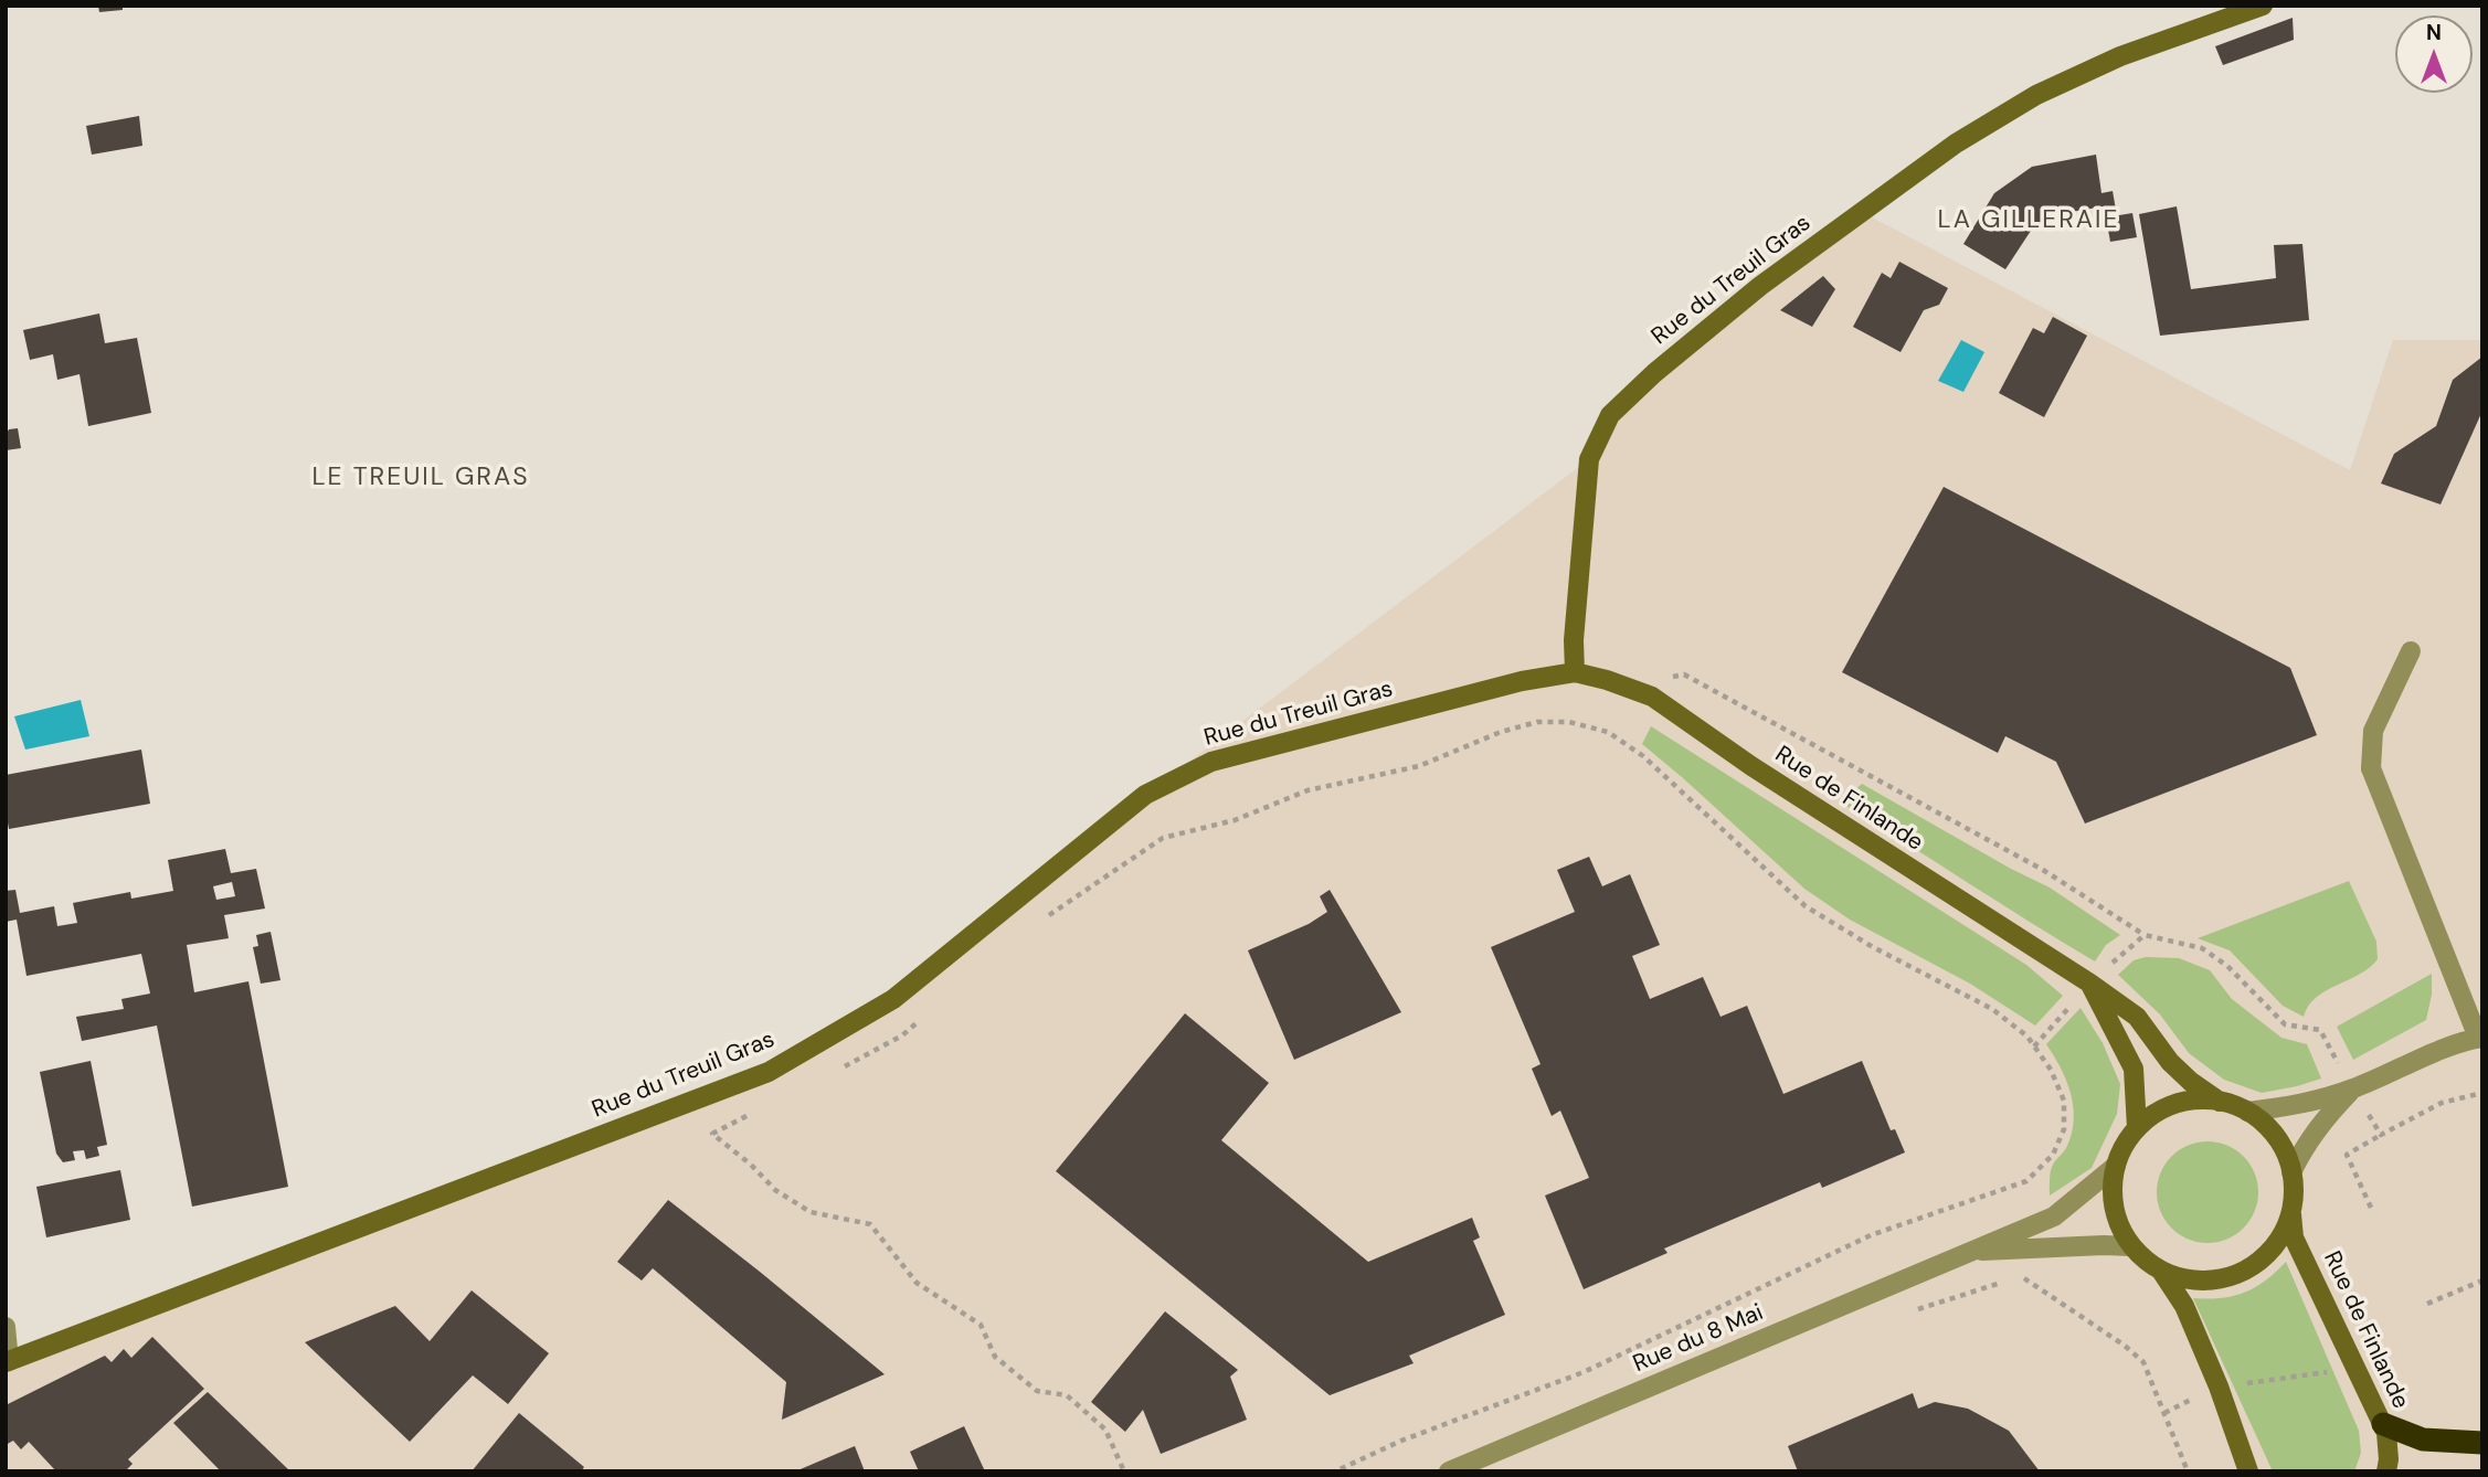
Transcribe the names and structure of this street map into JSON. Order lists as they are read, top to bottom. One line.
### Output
{"streets":{"street":["Rue du Treuil Gras","Rue de Finlande","Rue du 8 Mai"]},"crossings":[["Rue du Treuil Gras","Rue de Finlande"],["Rue de Finlande","Rue du 8 Mai"]],"districts":["LA GILLERAIE","LE TREUIL GRAS"],"north":"top"}
